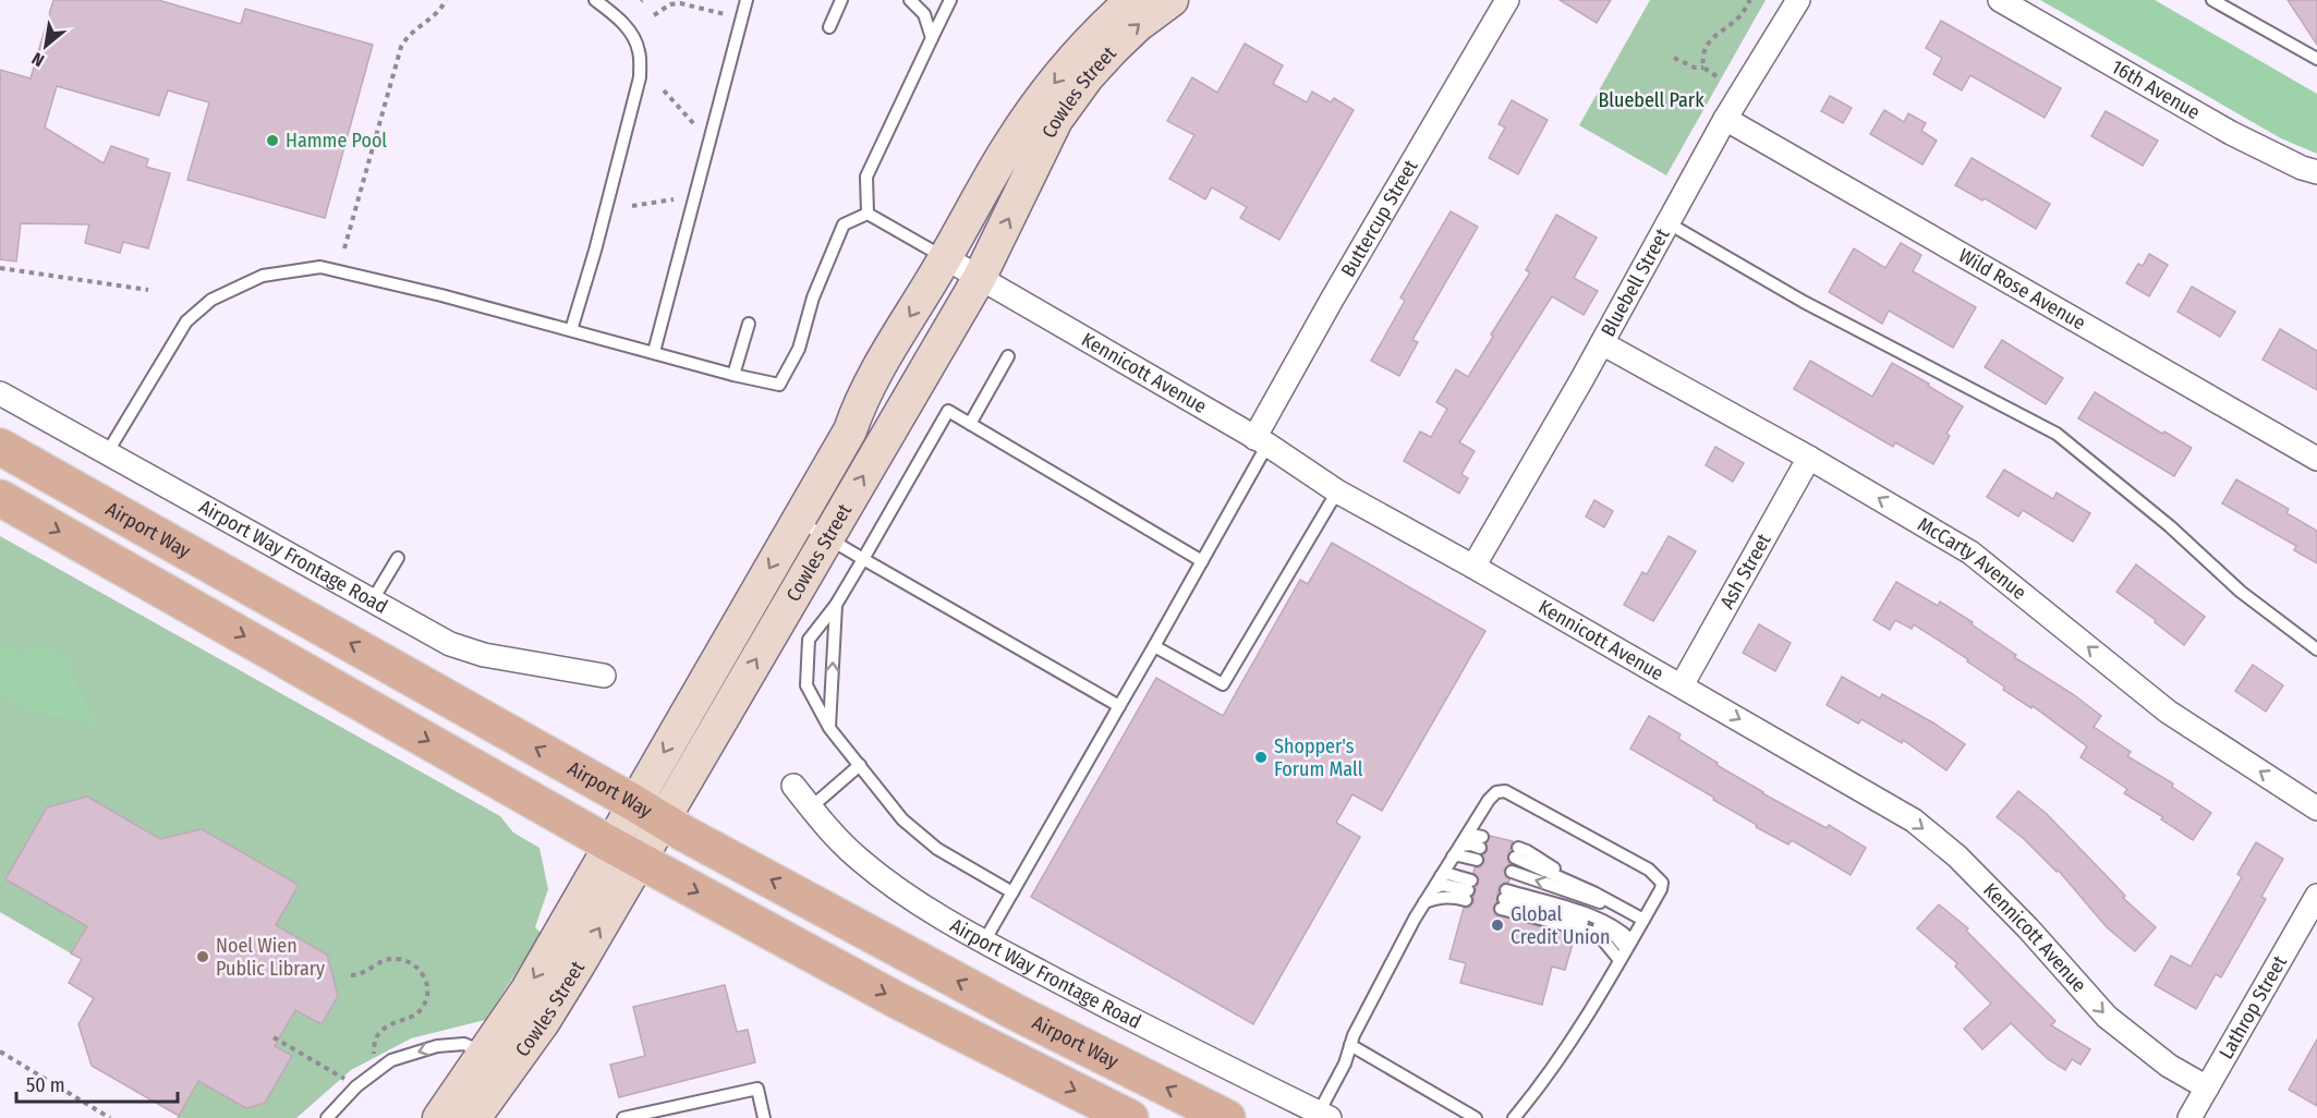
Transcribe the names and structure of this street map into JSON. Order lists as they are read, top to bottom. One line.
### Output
{"streets":{"main road":["Cowles Street","Airport Way"],"street":["16th Avenue","Buttercup Street","Bluebell Street","Wild Rose Avenue","Kennicott Avenue","Airport Way Frontage Road","McCarty Avenue","Ash Street","Lathrop Street"]},"crossings":[["Cowles Street","Kennicott Avenue"],["Cowles Street","Airport Way"],["Buttercup Street","Kennicott Avenue"],["Bluebell Street","Wild Rose Avenue"],["Bluebell Street","Kennicott Avenue"],["Bluebell Street","McCarty Avenue"],["Kennicott Avenue","Ash Street"],["Kennicott Avenue","Lathrop Street"],["McCarty Avenue","Ash Street"]],"one_way":["Kennicott Avenue","McCarty Avenue"],"parks":["Bluebell Park"],"places":["Hamme Pool","Shopper's Forum Mall","Global Credit Union","Noel Wien Public Library"],"scale_bar":"50 m","north":"bottom left"}
